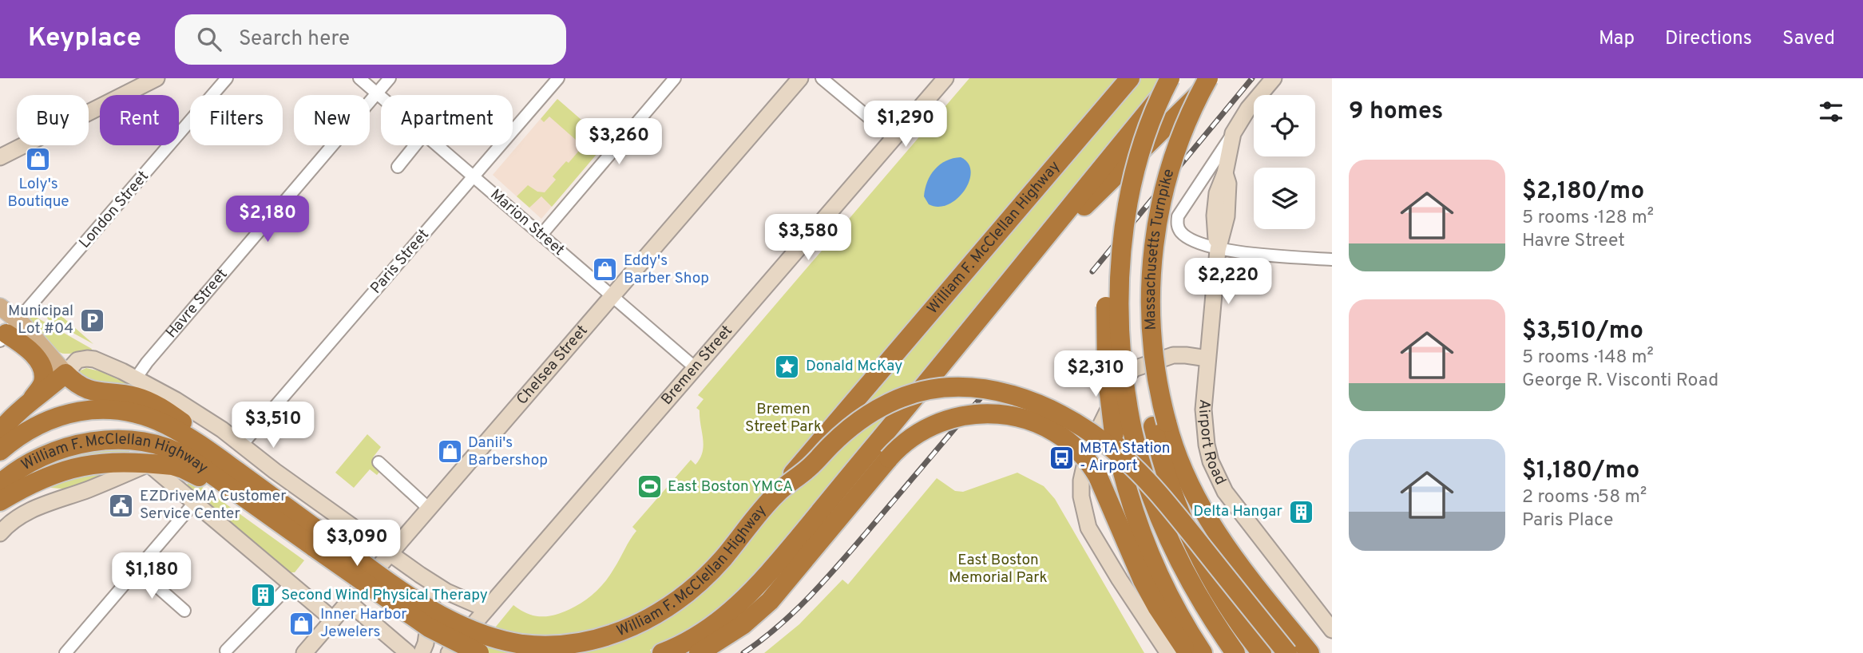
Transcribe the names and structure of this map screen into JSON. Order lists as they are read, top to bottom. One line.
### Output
{"streets":{"highway":["William F. McClellan Highway","Massachusetts Turnpike"],"main road":["Chelsea Street","Bremen Street","Airport Road"],"street":["London Street","Marion Street","Paris Street","Havre Street"]},"crossings":[["Marion Street","Paris Street"],["Marion Street","Havre Street"],["Marion Street","Chelsea Street"],["Marion Street","Bremen Street"]],"parks":["Bremen Street Park","East Boston Memorial Park"],"places":{"shop":["Loly's Boutique","Eddy's Barber Shop","Danii's Barbershop","Inner Harbor Jewelers"],"parking":["Municipal Lot #04"],"place":["Donald McKay"],"bus stop":["MBTA Station - Airport"],"sports":["East Boston YMCA"],"public building":["EZDriveMA Customer Service Center"],"building":["Delta Hangar","Second Wind Physical Therapy"]},"page":{"header":"Keyplace","search":"Search here","nav":["Map","Directions","Saved"],"heading":"9 homes","chip":["Buy","Rent","Filters","New","Apartment"],"price":["$1,290","$3,260","$2,180","$3,580","$2,220","$2,310","$3,510","$3,090","$1,180"],"list":[{"name":"$2,180/mo","note":"5 rooms · 128 m² · Havre Street"},{"name":"$3,510/mo","note":"5 rooms · 148 m² · George R. Visconti Road"},{"name":"$1,180/mo","note":"2 rooms · 58 m² · Paris Place"}]}}
